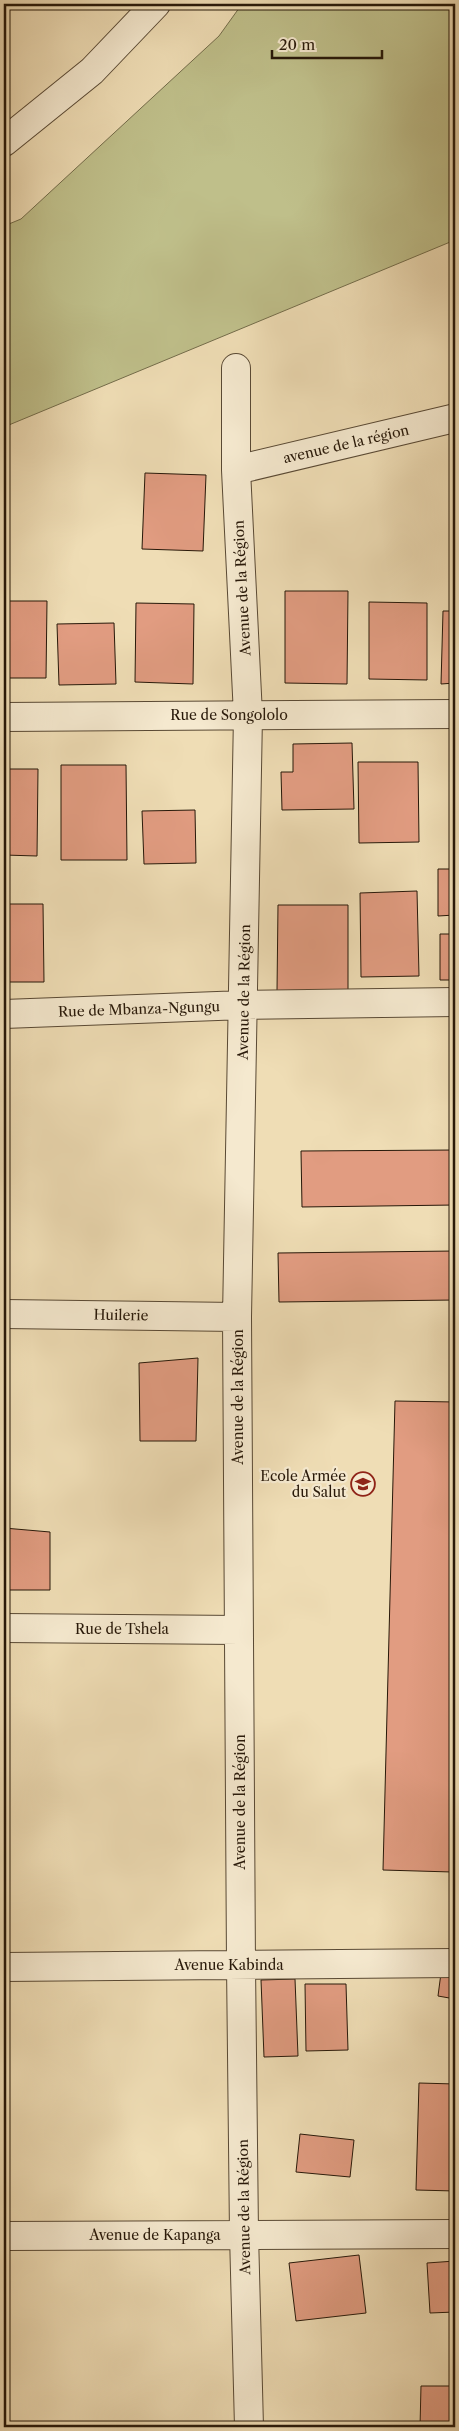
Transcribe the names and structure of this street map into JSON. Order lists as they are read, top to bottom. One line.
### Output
{"streets":{"street":["avenue de la région","Avenue de la Région","Rue de Songololo","Rue de Mbanza-Ngungu","Huilerie","Rue de Tshela","Avenue Kabinda","Avenue de Kapanga"]},"crossings":[["avenue de la région","Avenue de la Région"],["Avenue de la Région","Rue de Songololo"],["Avenue de la Région","Rue de Mbanza-Ngungu"],["Avenue de la Région","Huilerie"],["Avenue de la Région","Rue de Tshela"],["Avenue de la Région","Avenue Kabinda"],["Avenue de la Région","Avenue de Kapanga"]],"places":{"school or university":["Ecole Armée du Salut"]},"scale_bar":"20 m"}
